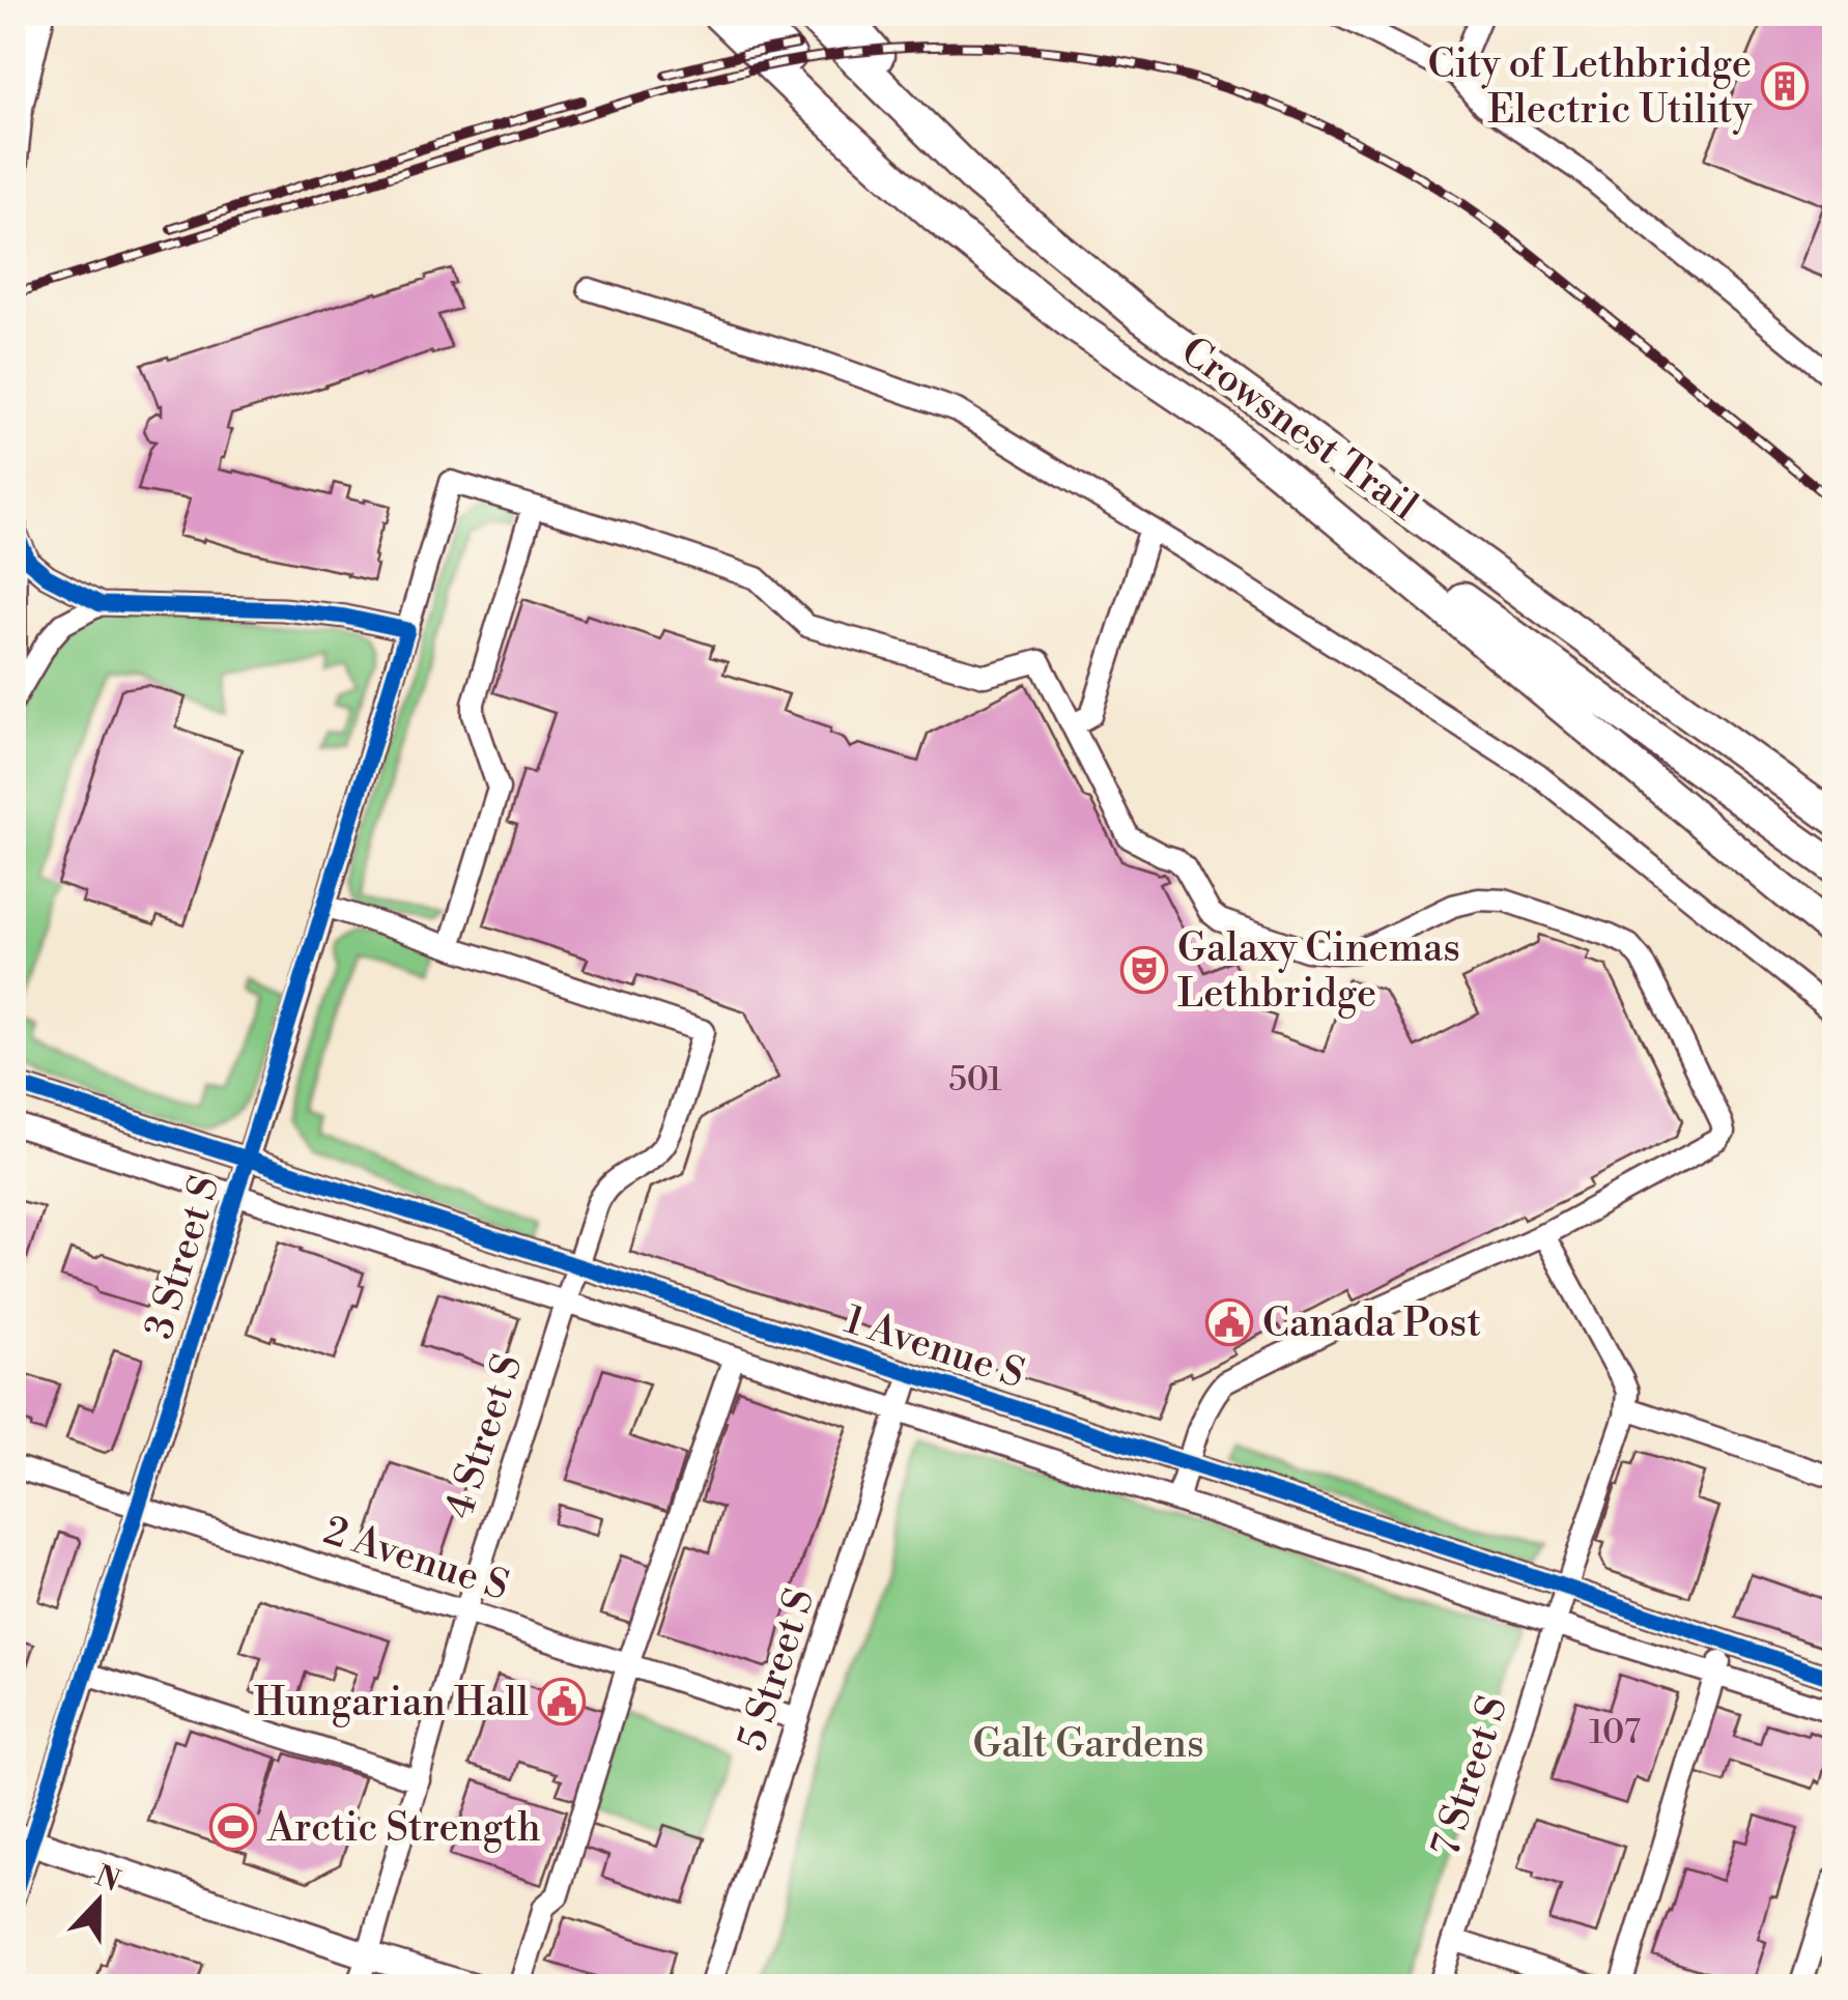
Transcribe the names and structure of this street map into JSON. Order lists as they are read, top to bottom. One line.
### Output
{"streets":{"highway":["Crowsnest Trail"],"street":["3 Street S","1 Avenue S","4 Street S","2 Avenue S","5 Street S","7 Street S"]},"crossings":[["3 Street S","1 Avenue S"],["3 Street S","2 Avenue S"],["1 Avenue S","4 Street S"],["1 Avenue S","5 Street S"],["1 Avenue S","7 Street S"],["4 Street S","2 Avenue S"],["2 Avenue S","5 Street S"]],"parks":["Galt Gardens"],"places":{"building":["City of Lethbridge Electric Utility"],"theatre":["Galaxy Cinemas Lethbridge"],"public building":["Canada Post","Hungarian Hall"],"sports":["Arctic Strength"]},"house_numbers":["501","107"],"north":"top"}
